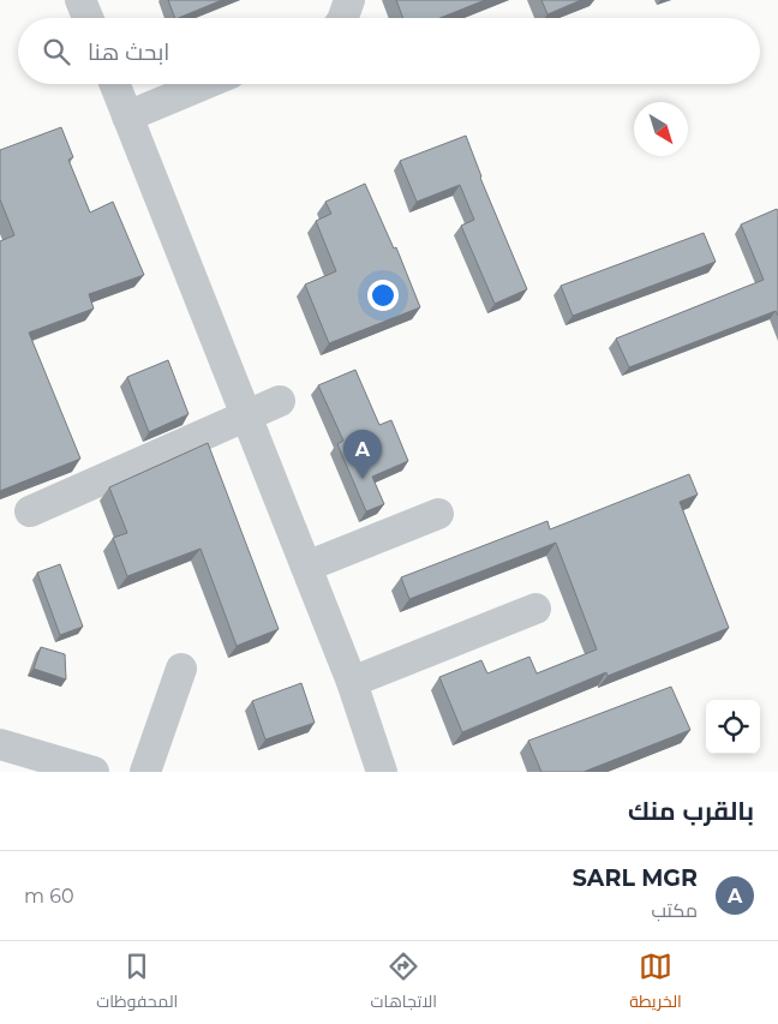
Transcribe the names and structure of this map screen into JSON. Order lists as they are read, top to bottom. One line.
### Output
{"north":"bottom right","page":{"search":"ابحث هنا","pins":"A","heading":"بالقرب منك","list":[{"mark":"A","name":"SARL MGR","note":"مكتب","value":"60 m"}],"nav":["الخريطة","الاتجاهات","المحفوظات"]}}
